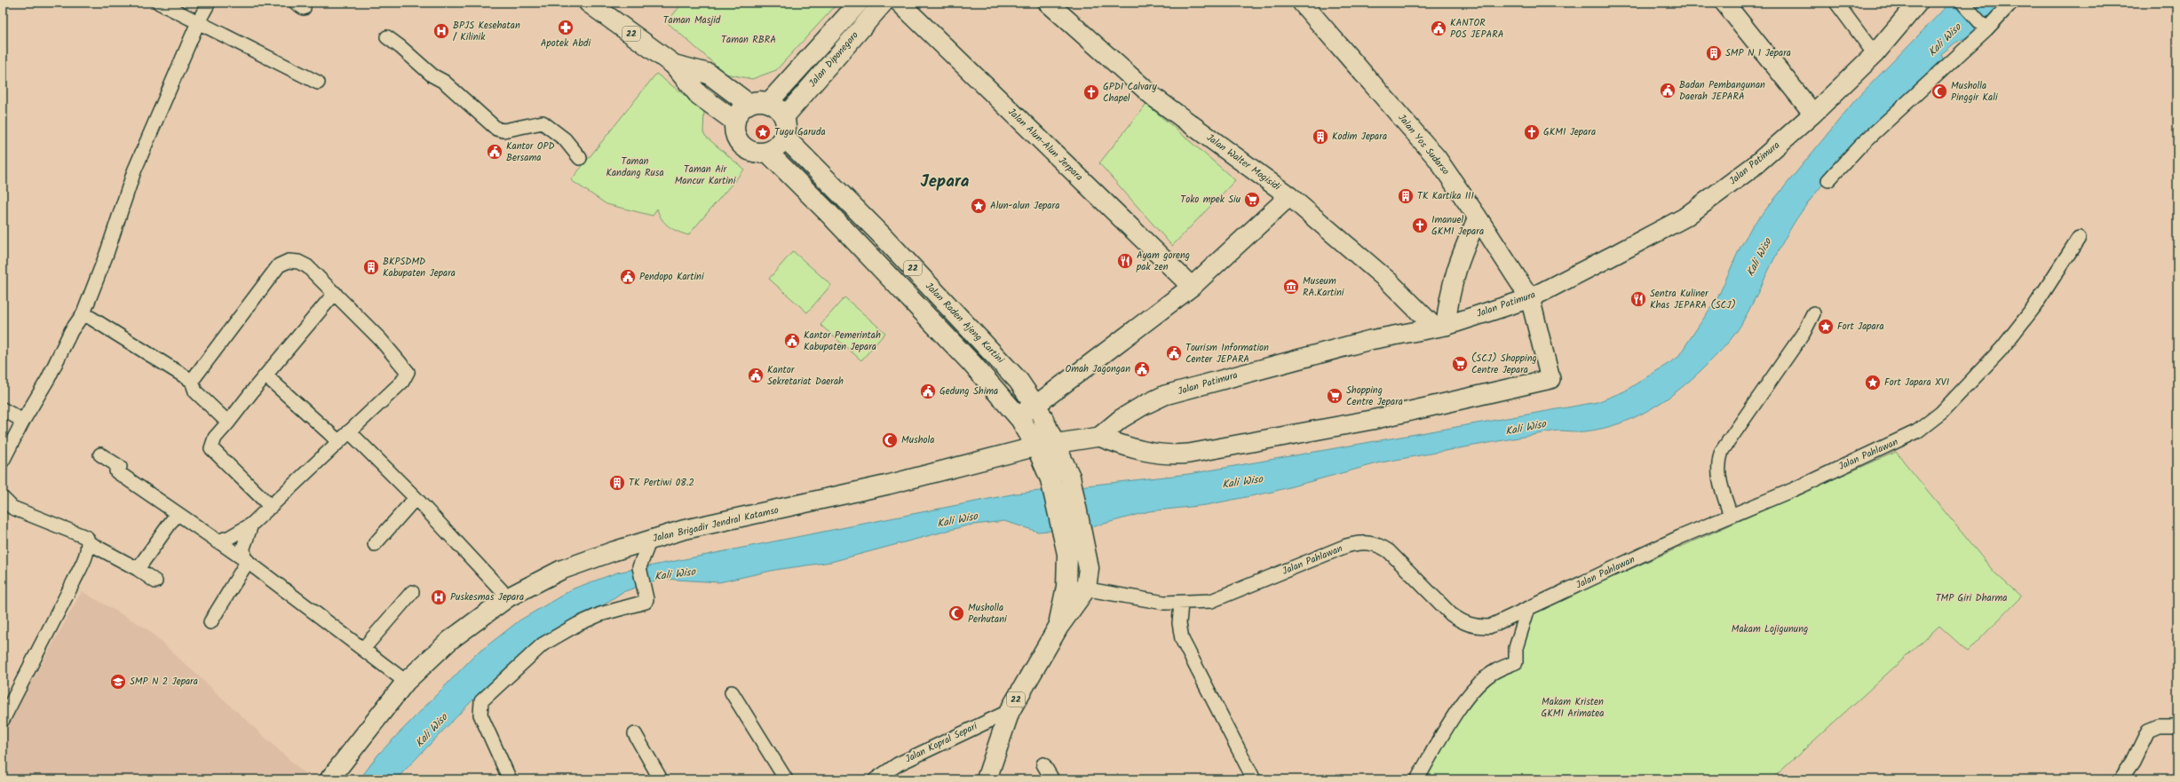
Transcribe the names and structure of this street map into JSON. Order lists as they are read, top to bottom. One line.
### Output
{"streets":{"highway":["22","Jalan Raden Ajeng Kartini"],"street":["Jalan Diponegoro","Jalan Alun-Alun Jerpara","Jalan Yos Sudarso","Jalan Walter Mogisidi","Jalan Patimura","Jalan Pahlawan","Jalan Brigadir Jendral Katamso","Jalan Kopral Separi"]},"crossings":[["22","Jalan Diponegoro"],["22","Jalan Raden Ajeng Kartini"],["22","Jalan Pahlawan"],["22","Jalan Brigadir Jendral Katamso"],["22","Jalan Kopral Separi"],["Jalan Diponegoro","Jalan Raden Ajeng Kartini"],["Jalan Yos Sudarso","Jalan Patimura"],["Jalan Walter Mogisidi","Jalan Patimura"],["Jalan Raden Ajeng Kartini","Jalan Brigadir Jendral Katamso"]],"districts":["Jepara"],"water":["Kali Wiso"],"parks":["Taman Masjid","Taman RBRA","Taman Kandang Rusa","Taman Air Mancur Kartini","TMP Giri Dharma","Makam Lojigunung","Makam Kristen GKMI Arimatea"],"places":{"pharmacy":["Apotek Abdi"],"public building":["KANTOR POS JEPARA","Badan Pembangunan Daerah JEPARA","Kantor OPD Bersama","Pendopo Kartini","Kantor Pemerintah Kabupaten Jepara","Tourism Information Center JEPARA","Omah Jagongan","Kantor Sekretariat Daerah","Gedung Shima"],"hospital":["BPJS Kesehatan / Kilinik","Puskesmas Jepara"],"building":["SMP N 1 Jepara","Kodim Jepara","TK Kartika III","BKPSDMD Kabupaten Jepara","TK Pertiwi 08.2"],"mosque":["Musholla Pinggir Kali","Mushola","Musholla Perhutani"],"church":["GPDI Calvary Chapel","GKMI Jepara","Imanuel GKMI Jepara"],"place":["Tugu Garuda","Alun-alun Jepara","Fort Japara","Fort Japara XVI"],"supermarket":["Toko mpek Siu","(SCJ) Shopping Centre Jepara","Shopping Centre Jepara"],"restaurant":["Ayam goreng pak zen","Sentra Kuliner Khas JEPARA (SCJ)"],"museum":["Museum RA.Kartini"],"school or university":["SMP N 2 Jepara"]}}
